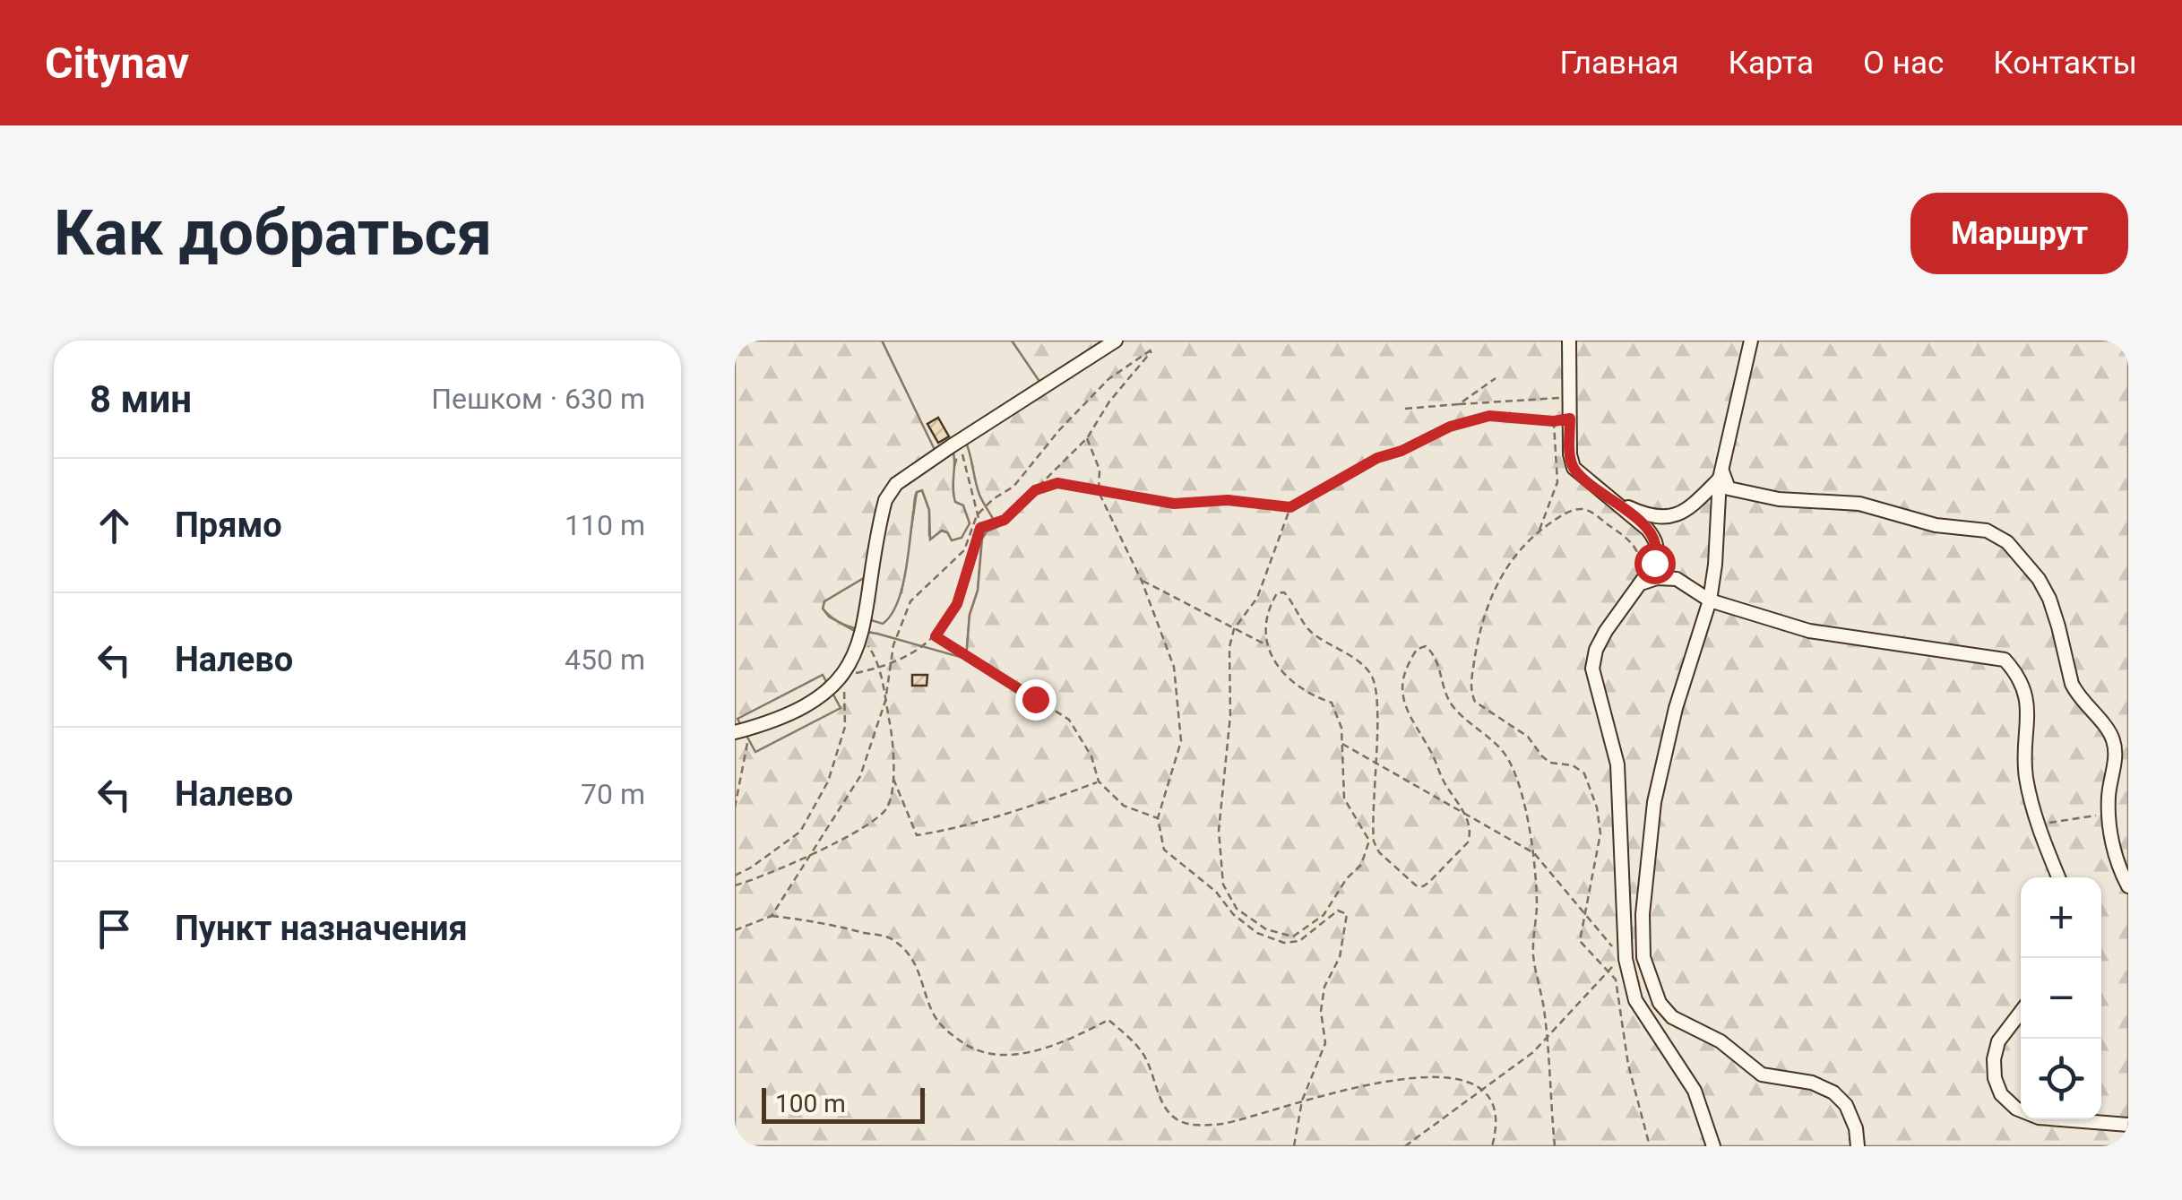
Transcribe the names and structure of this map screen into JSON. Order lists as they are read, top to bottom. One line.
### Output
{"scale_bar":"100 m","page":{"header":"Citynav","nav":["Главная","Карта","О нас","Контакты"],"buttons":"Маршрут","title":"Как добраться","heading":["8 мин","Пешком · 630 m"],"list":[["Прямо","110 m"],["Налево","450 m"],["Налево","70 m"],"Пункт назначения"],"map_buttons":["+","−"],"scale":"100 m"}}
